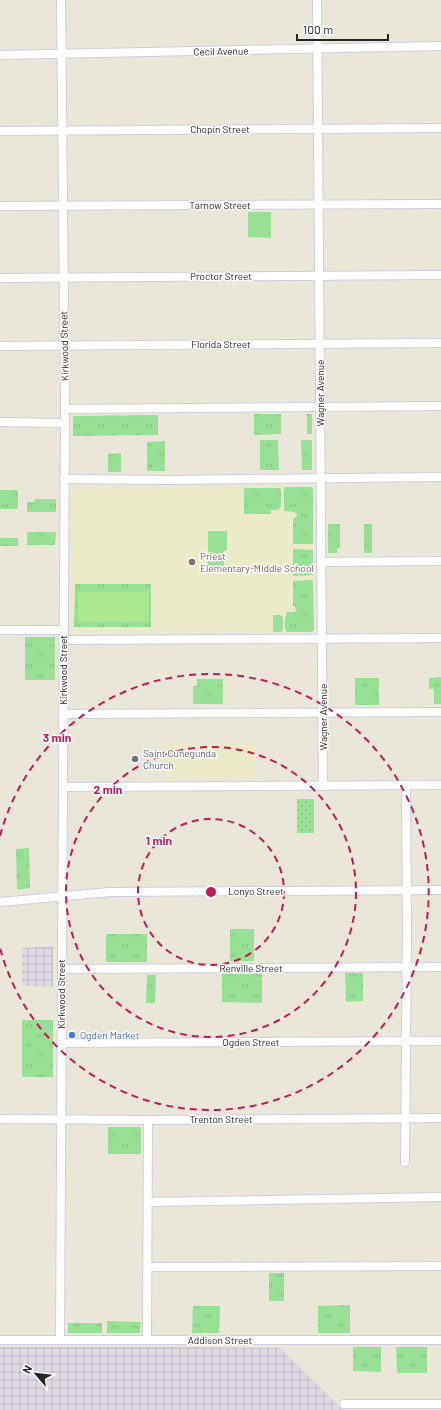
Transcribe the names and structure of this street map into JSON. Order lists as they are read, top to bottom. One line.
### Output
{"streets":{"street":["Cecil Avenue","Chopin Street","Tarnow Street","Proctor Street","Florida Street","Kirkwood Street","Wagner Avenue","Lonyo Street","Renville Street","Ogden Street","Trenton Street","Addison Street"]},"crossings":[["Cecil Avenue","Kirkwood Street"],["Cecil Avenue","Wagner Avenue"],["Chopin Street","Kirkwood Street"],["Chopin Street","Wagner Avenue"],["Tarnow Street","Kirkwood Street"],["Tarnow Street","Wagner Avenue"],["Proctor Street","Kirkwood Street"],["Proctor Street","Wagner Avenue"],["Florida Street","Kirkwood Street"],["Florida Street","Wagner Avenue"],["Kirkwood Street","Lonyo Street"],["Kirkwood Street","Renville Street"],["Kirkwood Street","Ogden Street"],["Kirkwood Street","Trenton Street"],["Kirkwood Street","Addison Street"]],"places":["Priest Elementary‑Middle School","Saint Cunegunda Church","Ogden Market"],"scale_bar":"100 m","north":"top left","rings":["3 min","2 min","1 min"]}
